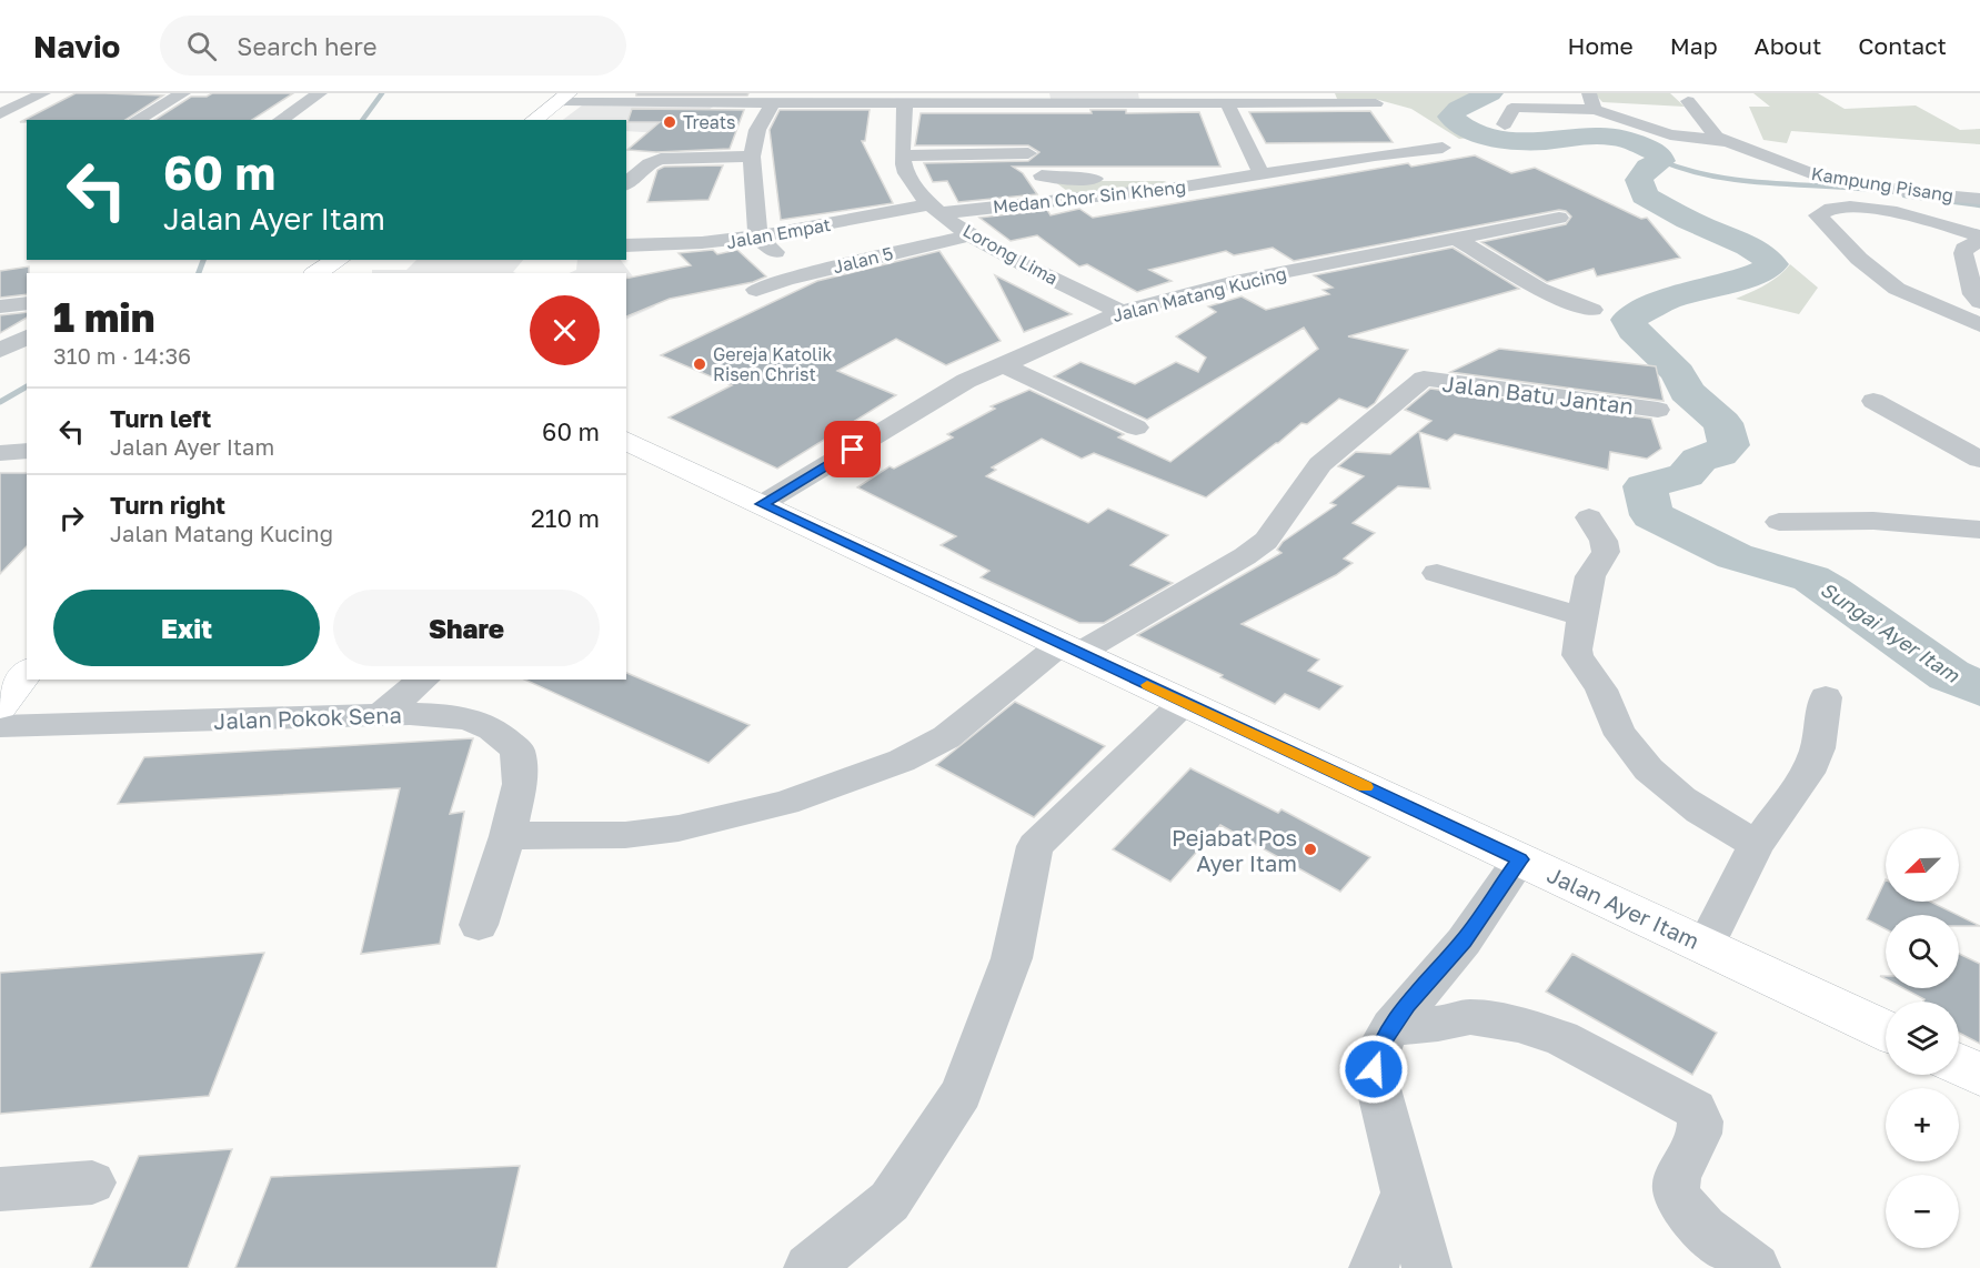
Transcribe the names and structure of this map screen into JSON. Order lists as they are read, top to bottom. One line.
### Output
{"streets":{"main road":["Jalan Ayer Itam"],"street":["Kampung Pisang","Medan Chor Sin Kheng","Jalan Empat","Lorong Lima","Jalan 5","Jalan Matang Kucing","Jalan Batu Jantan","Jalan Pokok Sena"]},"crossings":[["Medan Chor Sin Kheng","Jalan Empat"],["Medan Chor Sin Kheng","Lorong Lima"],["Jalan Empat","Lorong Lima"],["Lorong Lima","Jalan 5"],["Lorong Lima","Jalan Matang Kucing"],["Jalan Matang Kucing","Jalan Ayer Itam"],["Jalan Batu Jantan","Jalan Pokok Sena"],["Jalan Batu Jantan","Jalan Ayer Itam"]],"water":["Sungai Ayer Itam"],"places":["Treats","Gereja Katolik Risen Christ","Pejabat Pos Ayer Itam"],"north":"bottom left","page":{"header":"Navio","search":"Search here","nav":["Home","Map","About","Contact"],"turn":["60 m","Jalan Ayer Itam"],"heading":["1 min","310 m · 14:36"],"list":[{"name":"Turn left","note":"Jalan Ayer Itam","value":"60 m"},{"name":"Turn right","note":"Jalan Matang Kucing","value":"210 m"}],"buttons":["Exit","Share"],"map_buttons":["+","−"]}}
